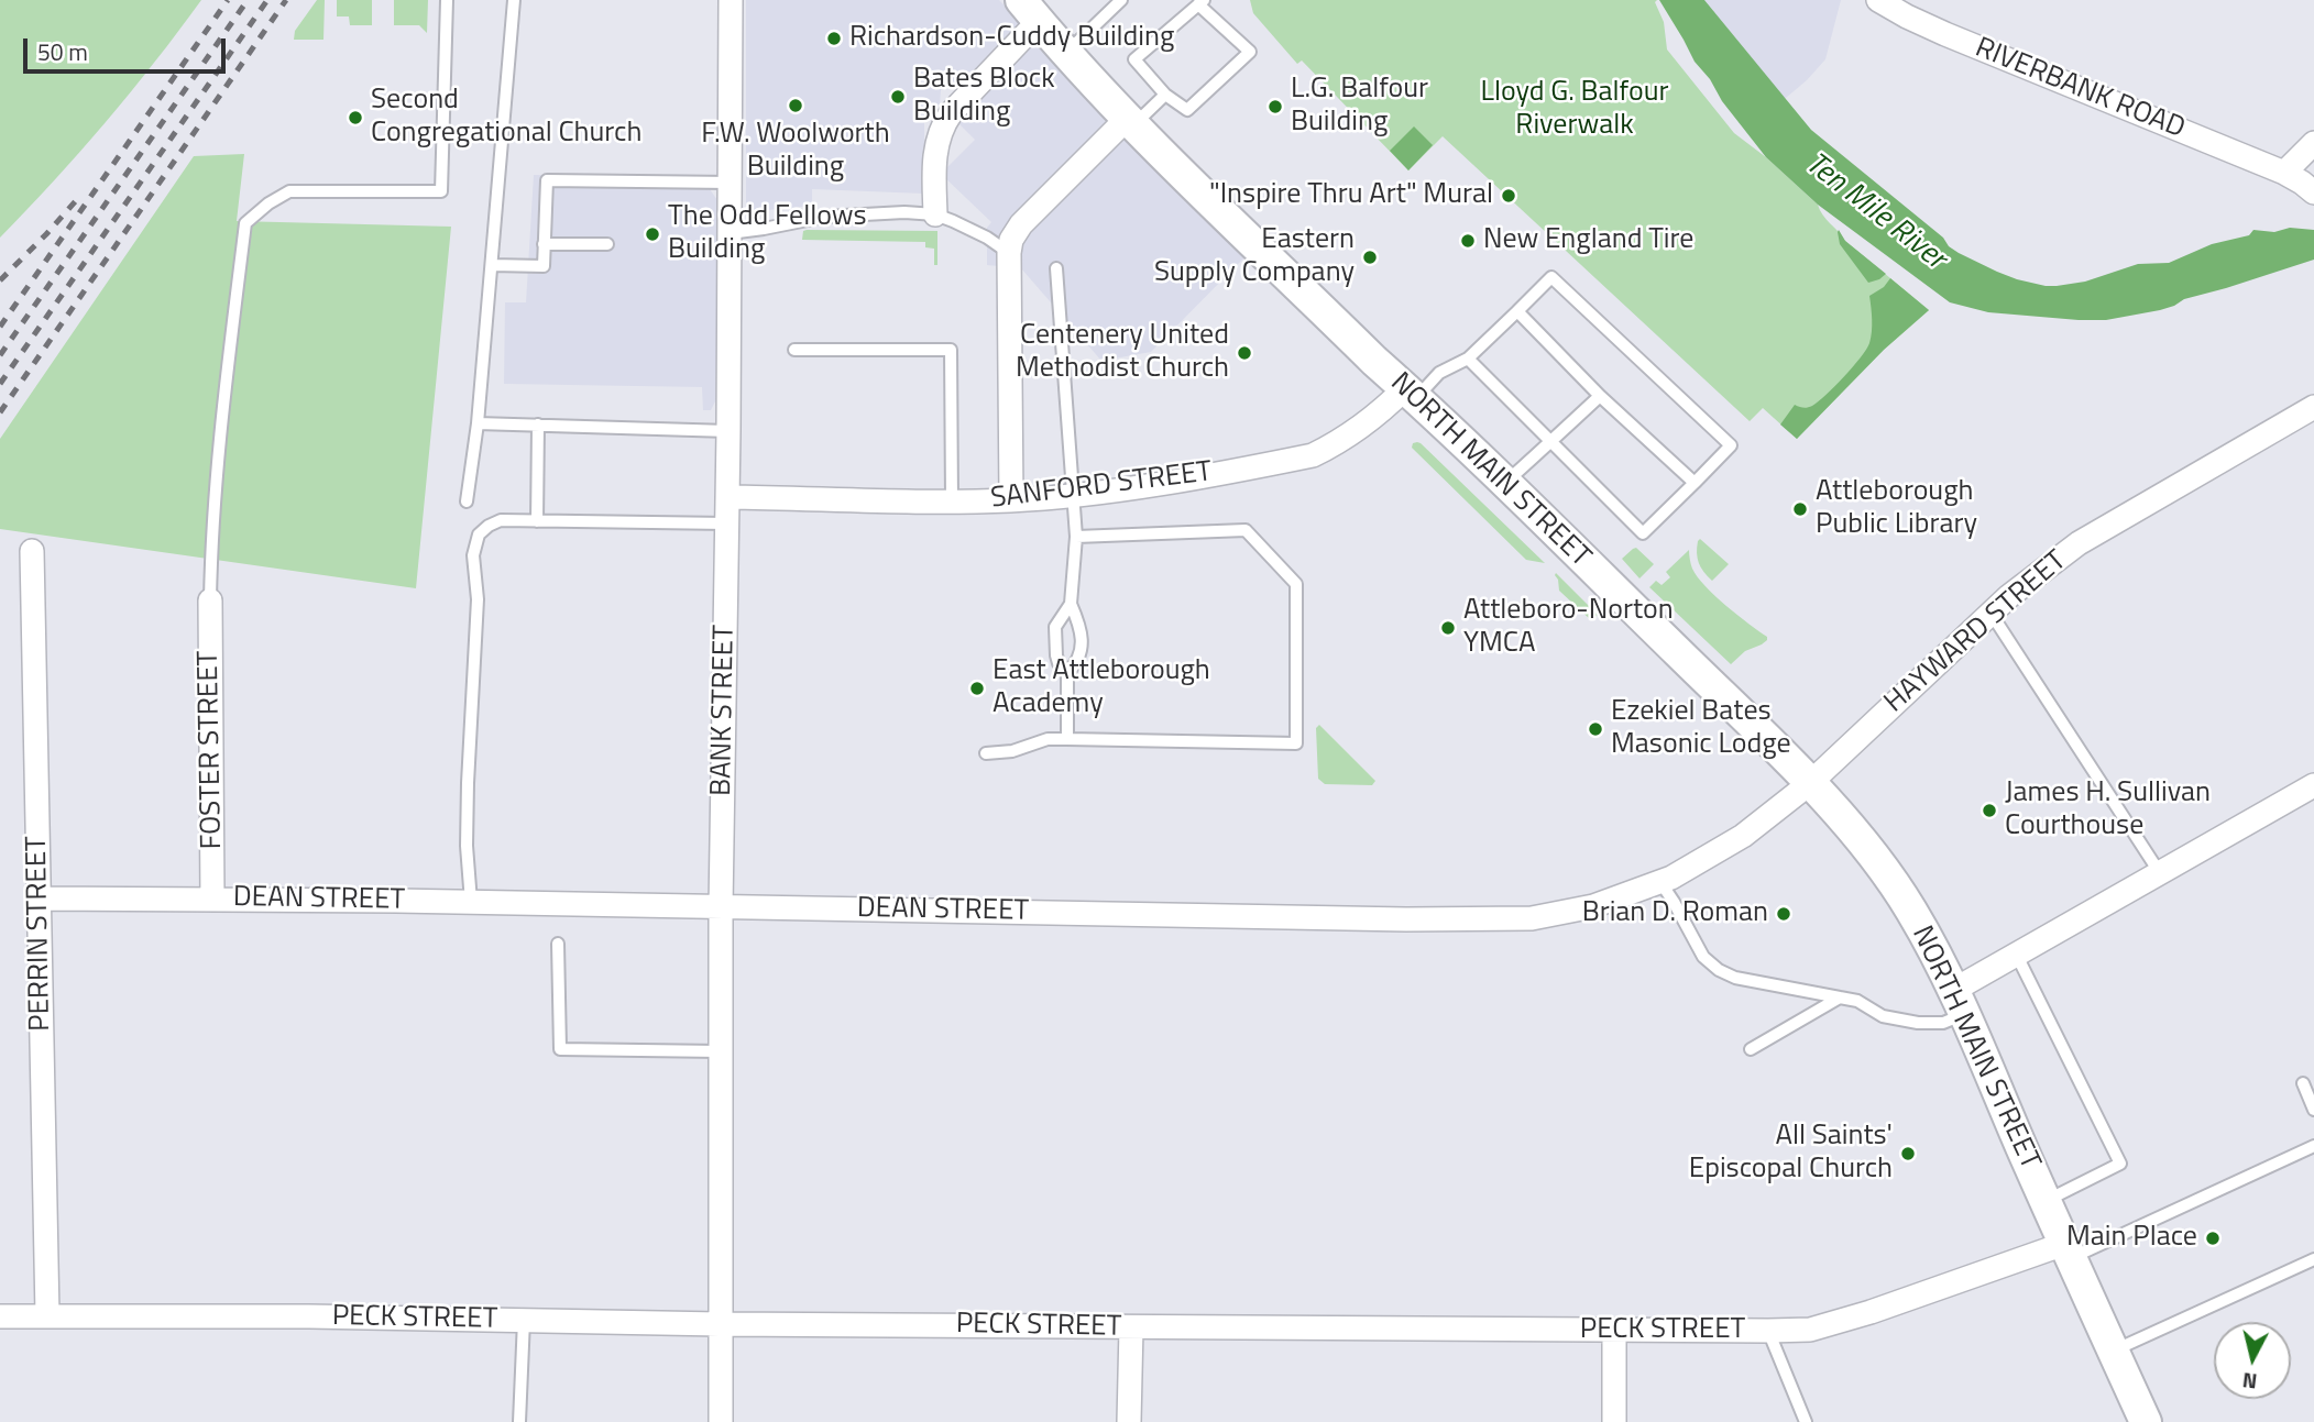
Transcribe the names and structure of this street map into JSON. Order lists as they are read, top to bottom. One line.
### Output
{"streets":{"main road":["NORTH MAIN STREET"],"street":["RIVERBANK ROAD","SANFORD STREET","HAYWARD STREET","BANK STREET","FOSTER STREET","DEAN STREET","PERRIN STREET","PECK STREET"]},"crossings":[["NORTH MAIN STREET","SANFORD STREET"],["NORTH MAIN STREET","HAYWARD STREET"],["NORTH MAIN STREET","DEAN STREET"],["NORTH MAIN STREET","PECK STREET"],["SANFORD STREET","BANK STREET"],["HAYWARD STREET","DEAN STREET"],["BANK STREET","DEAN STREET"],["BANK STREET","PECK STREET"],["FOSTER STREET","DEAN STREET"],["DEAN STREET","PERRIN STREET"],["PERRIN STREET","PECK STREET"]],"water":["Ten Mile River"],"parks":["Lloyd G. Balfour Riverwalk"],"places":["Richardson-Cuddy Building","Bates Block Building","F.W. Woolworth Building","L.G. Balfour Building","Second Congregational Church","\"Inspire Thru Art\" Mural","The Odd Fellows Building","New England Tire","Eastern Supply Company","Centenery United Methodist Church","Attleborough Public Library","Attleboro-Norton YMCA","East Attleborough Academy","Ezekiel Bates Masonic Lodge","James H. Sullivan Courthouse","Brian D. Roman","All Saints' Episcopal Church","Main Place"],"scale_bar":"50 m","north":"bottom"}
